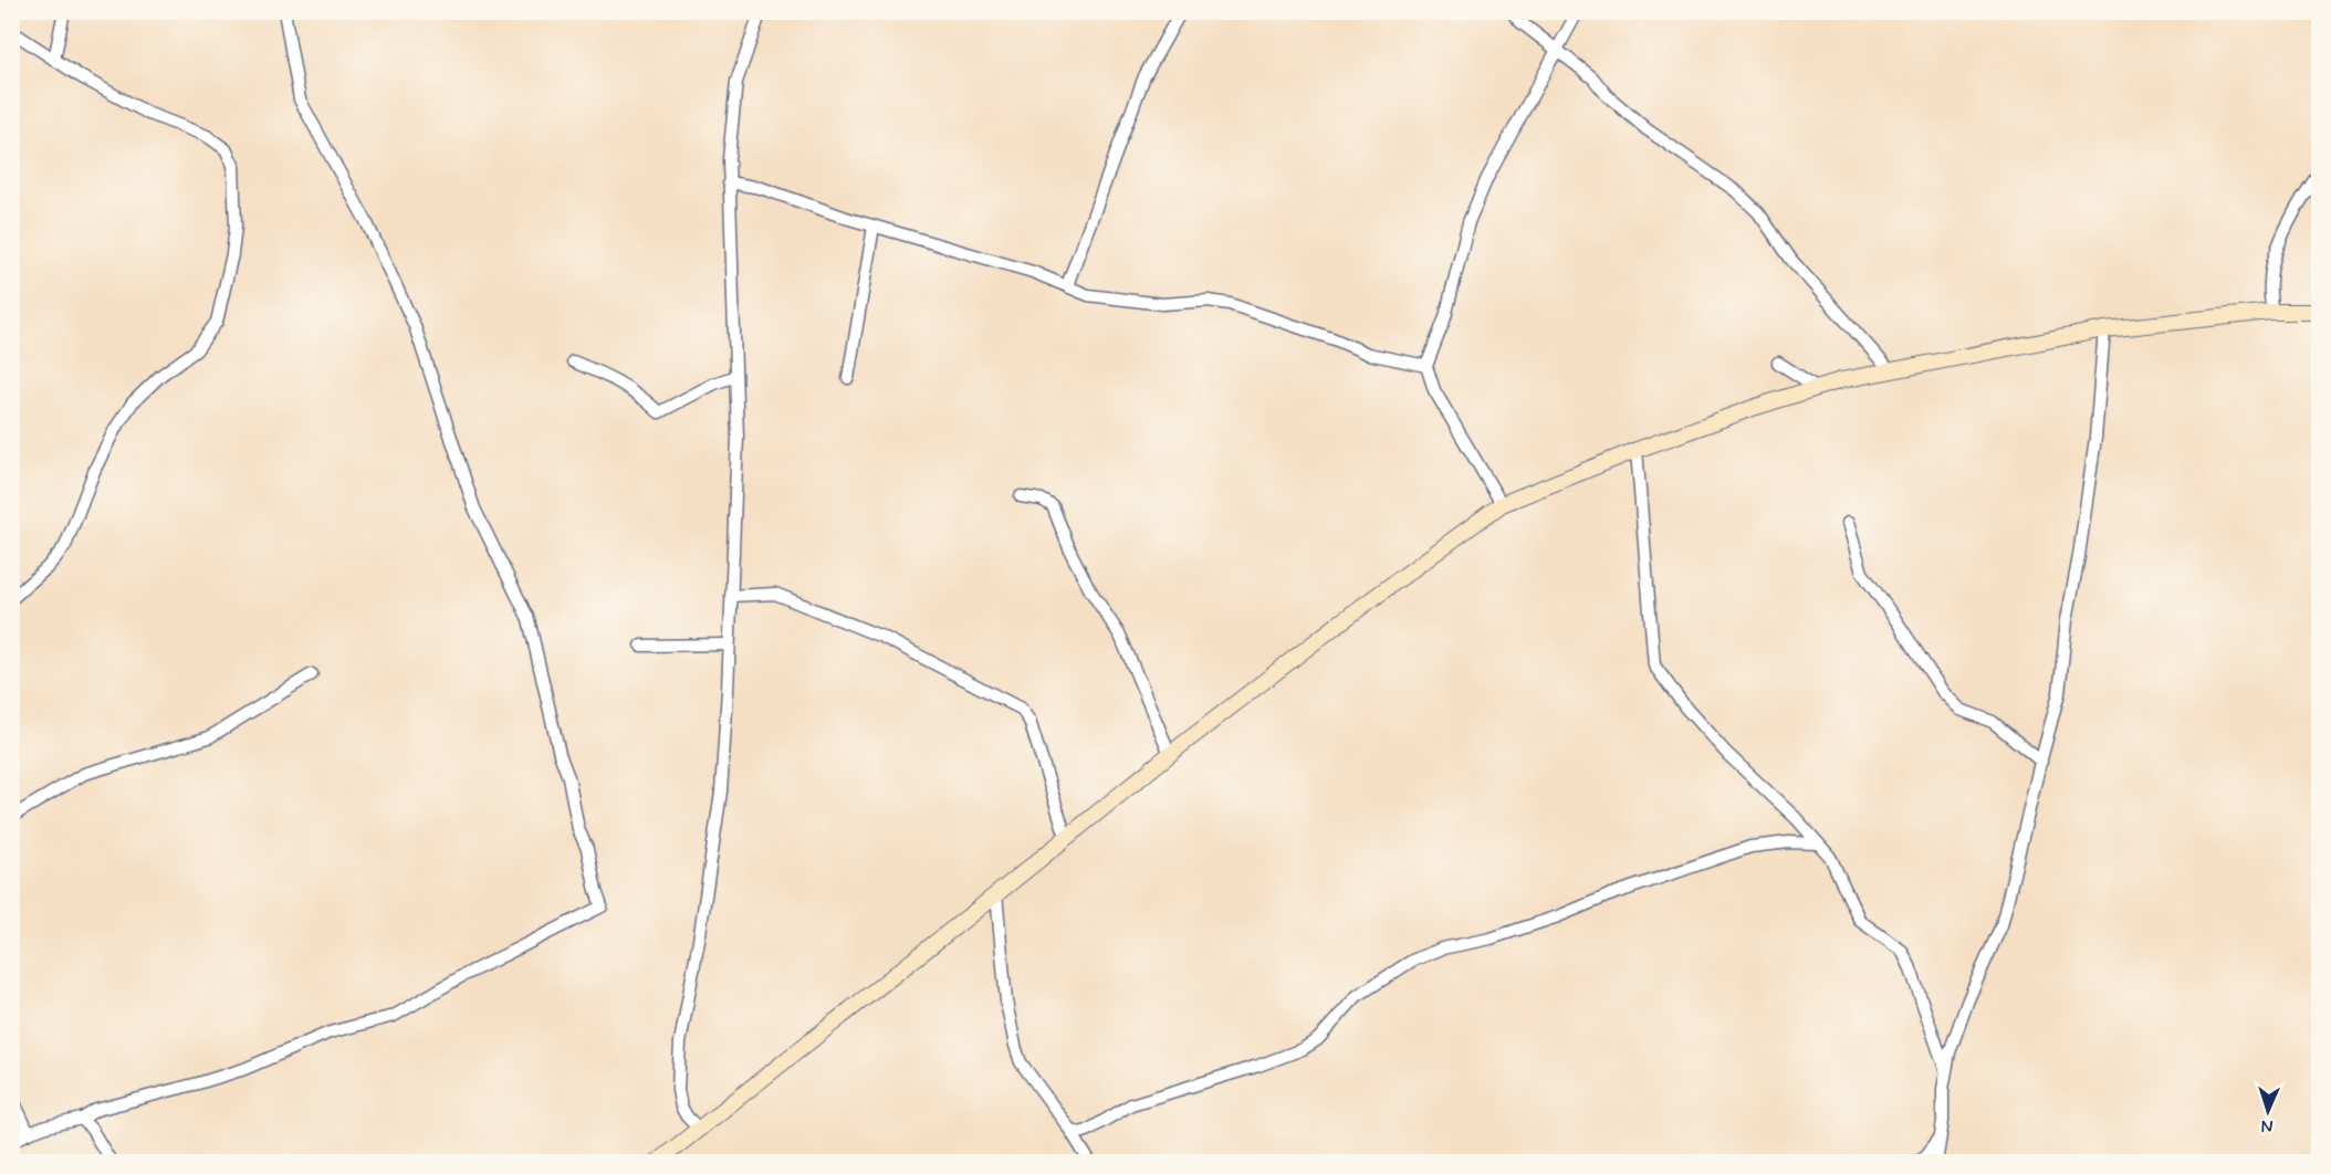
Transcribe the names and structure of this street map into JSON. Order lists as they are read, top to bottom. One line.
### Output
{"north":"bottom"}
